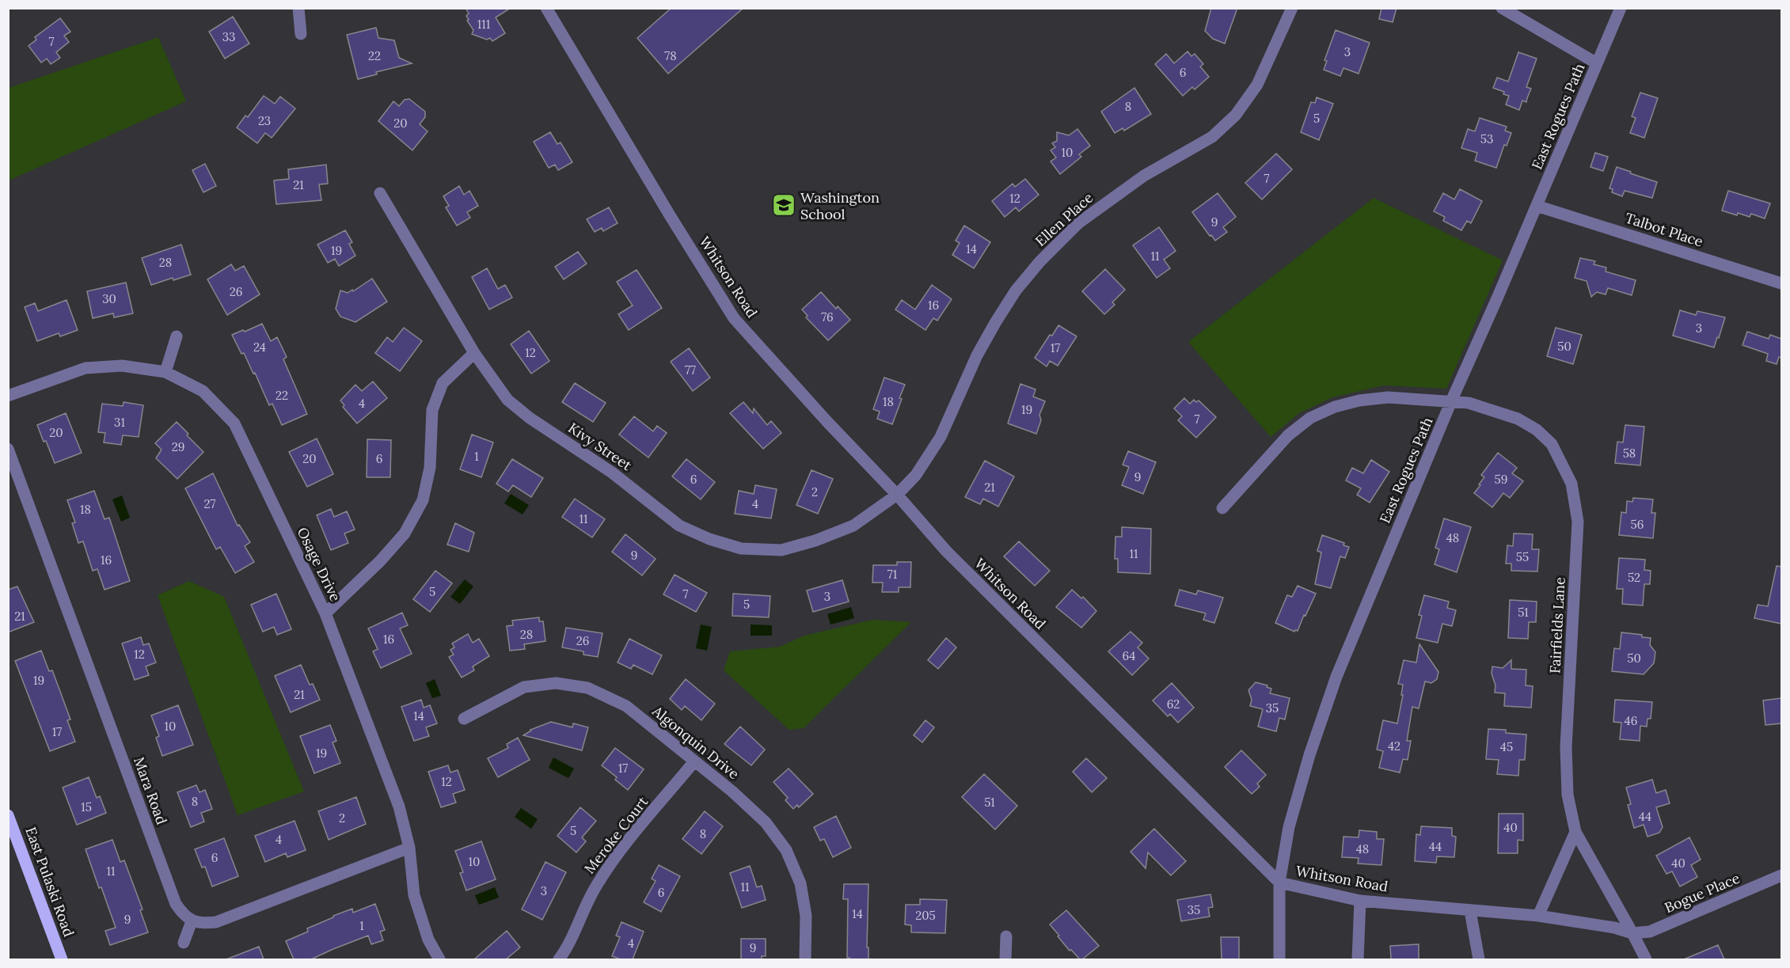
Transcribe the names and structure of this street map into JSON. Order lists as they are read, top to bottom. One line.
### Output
{"streets":{"main road":["East Pulaski Road"],"street":["East Rogues Path","Ellen Place","Talbot Place","Whitson Road","Kivy Street","Osage Drive","Fairfields Lane","Algonquin Drive","Mara Road","Meroke Court","Bogue Place"]},"crossings":[["East Rogues Path","Talbot Place"],["East Rogues Path","Whitson Road"],["East Rogues Path","Fairfields Lane"],["Ellen Place","Whitson Road"],["Ellen Place","Kivy Street"],["Whitson Road","Kivy Street"],["Whitson Road","Bogue Place"],["Algonquin Drive","Meroke Court"]],"places":{"school or university":["Washington School"]},"house_numbers":["111","33","7","3","22","78","6","8","5","23","20","53","10","7","21","12","9","14","19","11","28","26","30","16","76","3","50","24","17","12","77","22","18","4","19","7","31","20","29","58","1","20","6","9","6","59","21","2","27","4","18","11","56","48","11","9","55","16","71","52","5","7","3","5","51","21","28","16","26","12","64","50","19","21","62","35","14","46","10","17","42","45","19","17","12","8","51","15","44","2","40","5","8","4","44","48","6","10","40","11","11","3","6","35","14","205","9","1","4","9"]}
